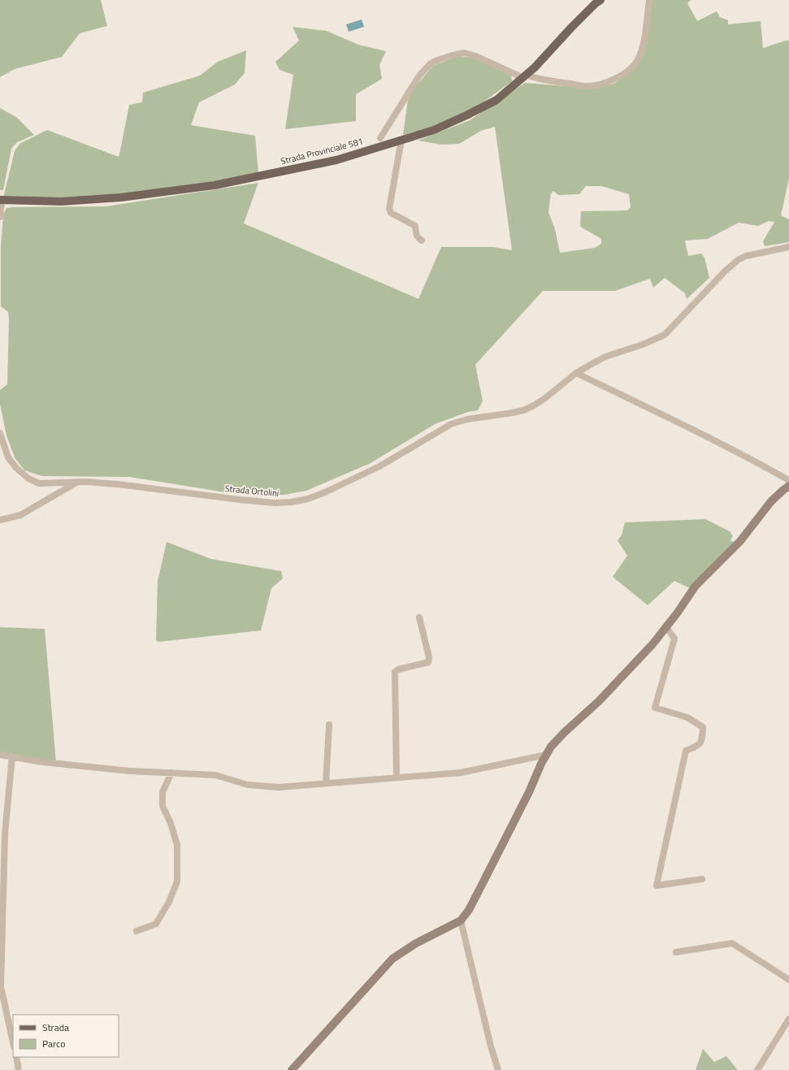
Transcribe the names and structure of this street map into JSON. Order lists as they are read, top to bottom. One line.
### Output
{"streets":{"main road":["Strada Provinciale 581"],"street":["Strada Ortolini"]},"legend":["Strada","Parco"]}
